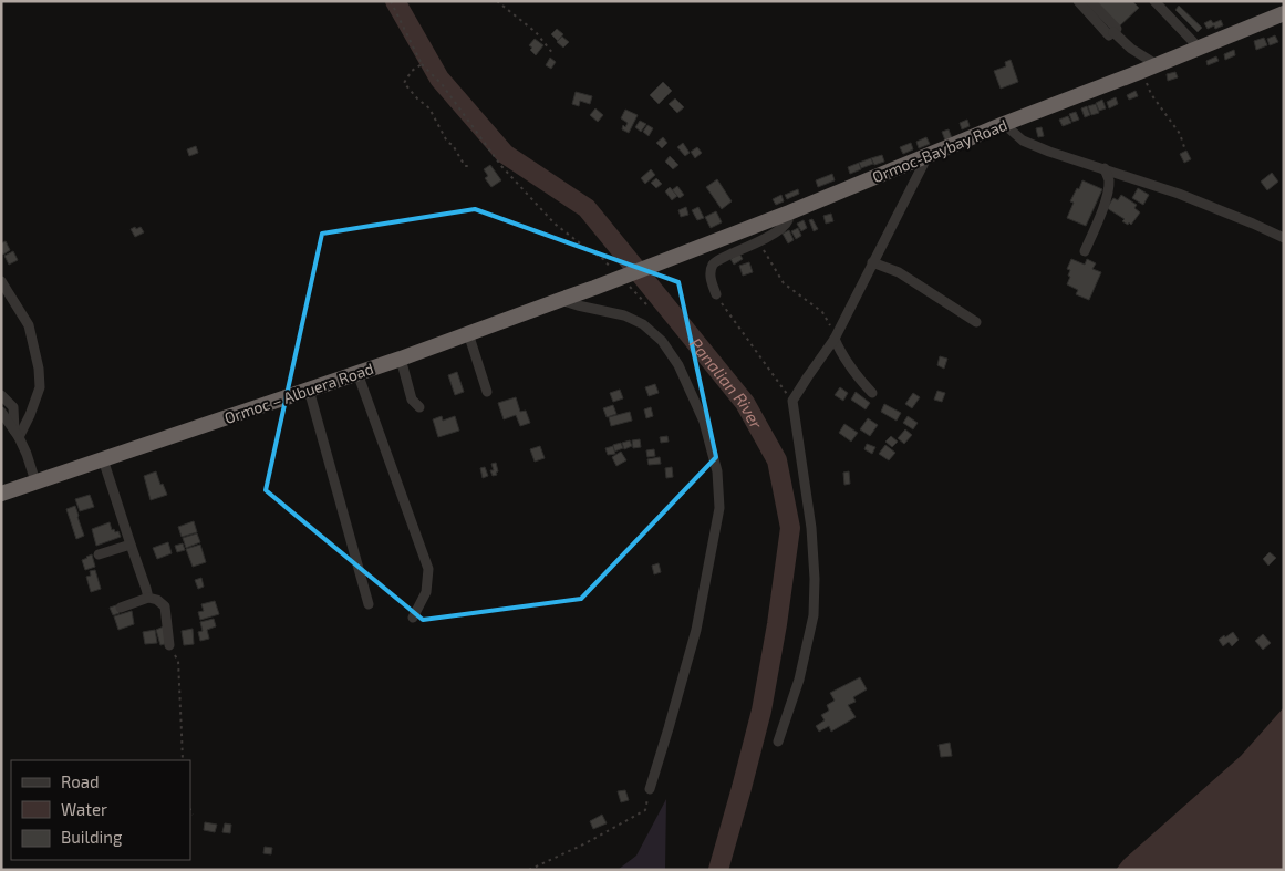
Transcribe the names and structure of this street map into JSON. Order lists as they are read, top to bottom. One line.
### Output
{"streets":{"highway":["Ormoc-Baybay Road","Ormoc – Albuera Road"]},"crossings":[["Ormoc-Baybay Road","Ormoc – Albuera Road"]],"water":["Panalian River"],"legend":["Road","Water","Building"]}
